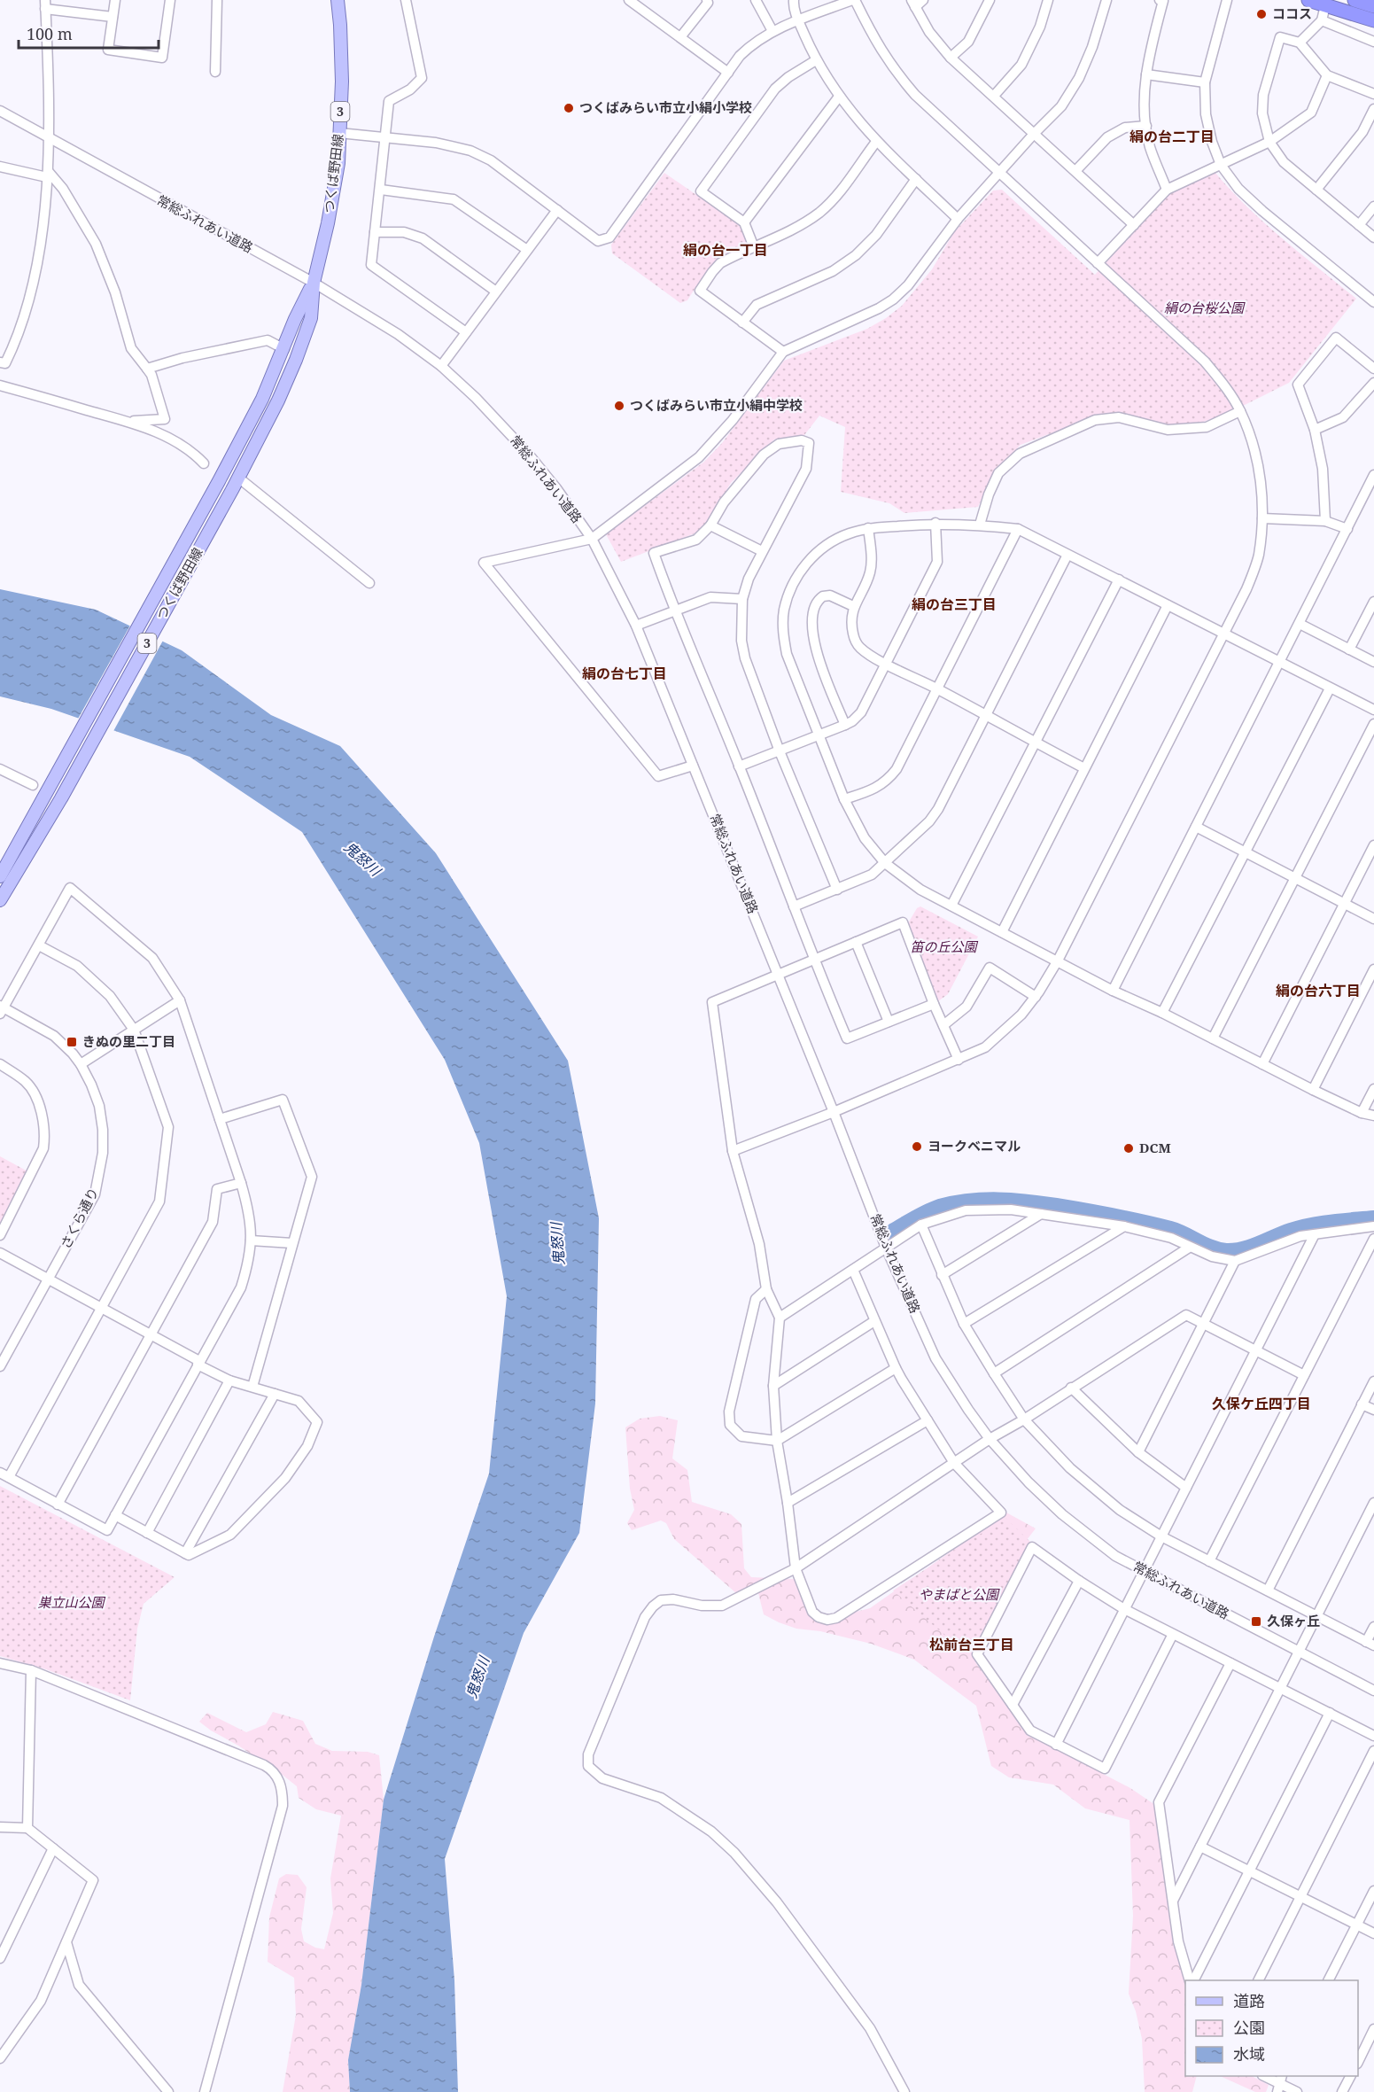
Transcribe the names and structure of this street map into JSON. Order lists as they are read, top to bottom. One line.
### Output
{"streets":{"main road":["3","つくば野田線"],"street":["常総ふれあい道路","さくら通り"]},"crossings":[["つくば野田線","常総ふれあい道路"]],"districts":["絹の台二丁目","絹の台一丁目","絹の台三丁目","絹の台七丁目","絹の台六丁目","久保ケ丘四丁目","松前台三丁目"],"water":["鬼怒川"],"parks":["絹の台桜公園","笛の丘公園","やまばと公園","巣立山公園"],"places":{"other":["ココス","つくばみらい市立小絹小学校","つくばみらい市立小絹中学校","ヨークベニマル","DCM"],"transit":["きぬの里二丁目","久保ヶ丘"]},"legend":["道路","公園","水域"],"scale_bar":"100 m"}
